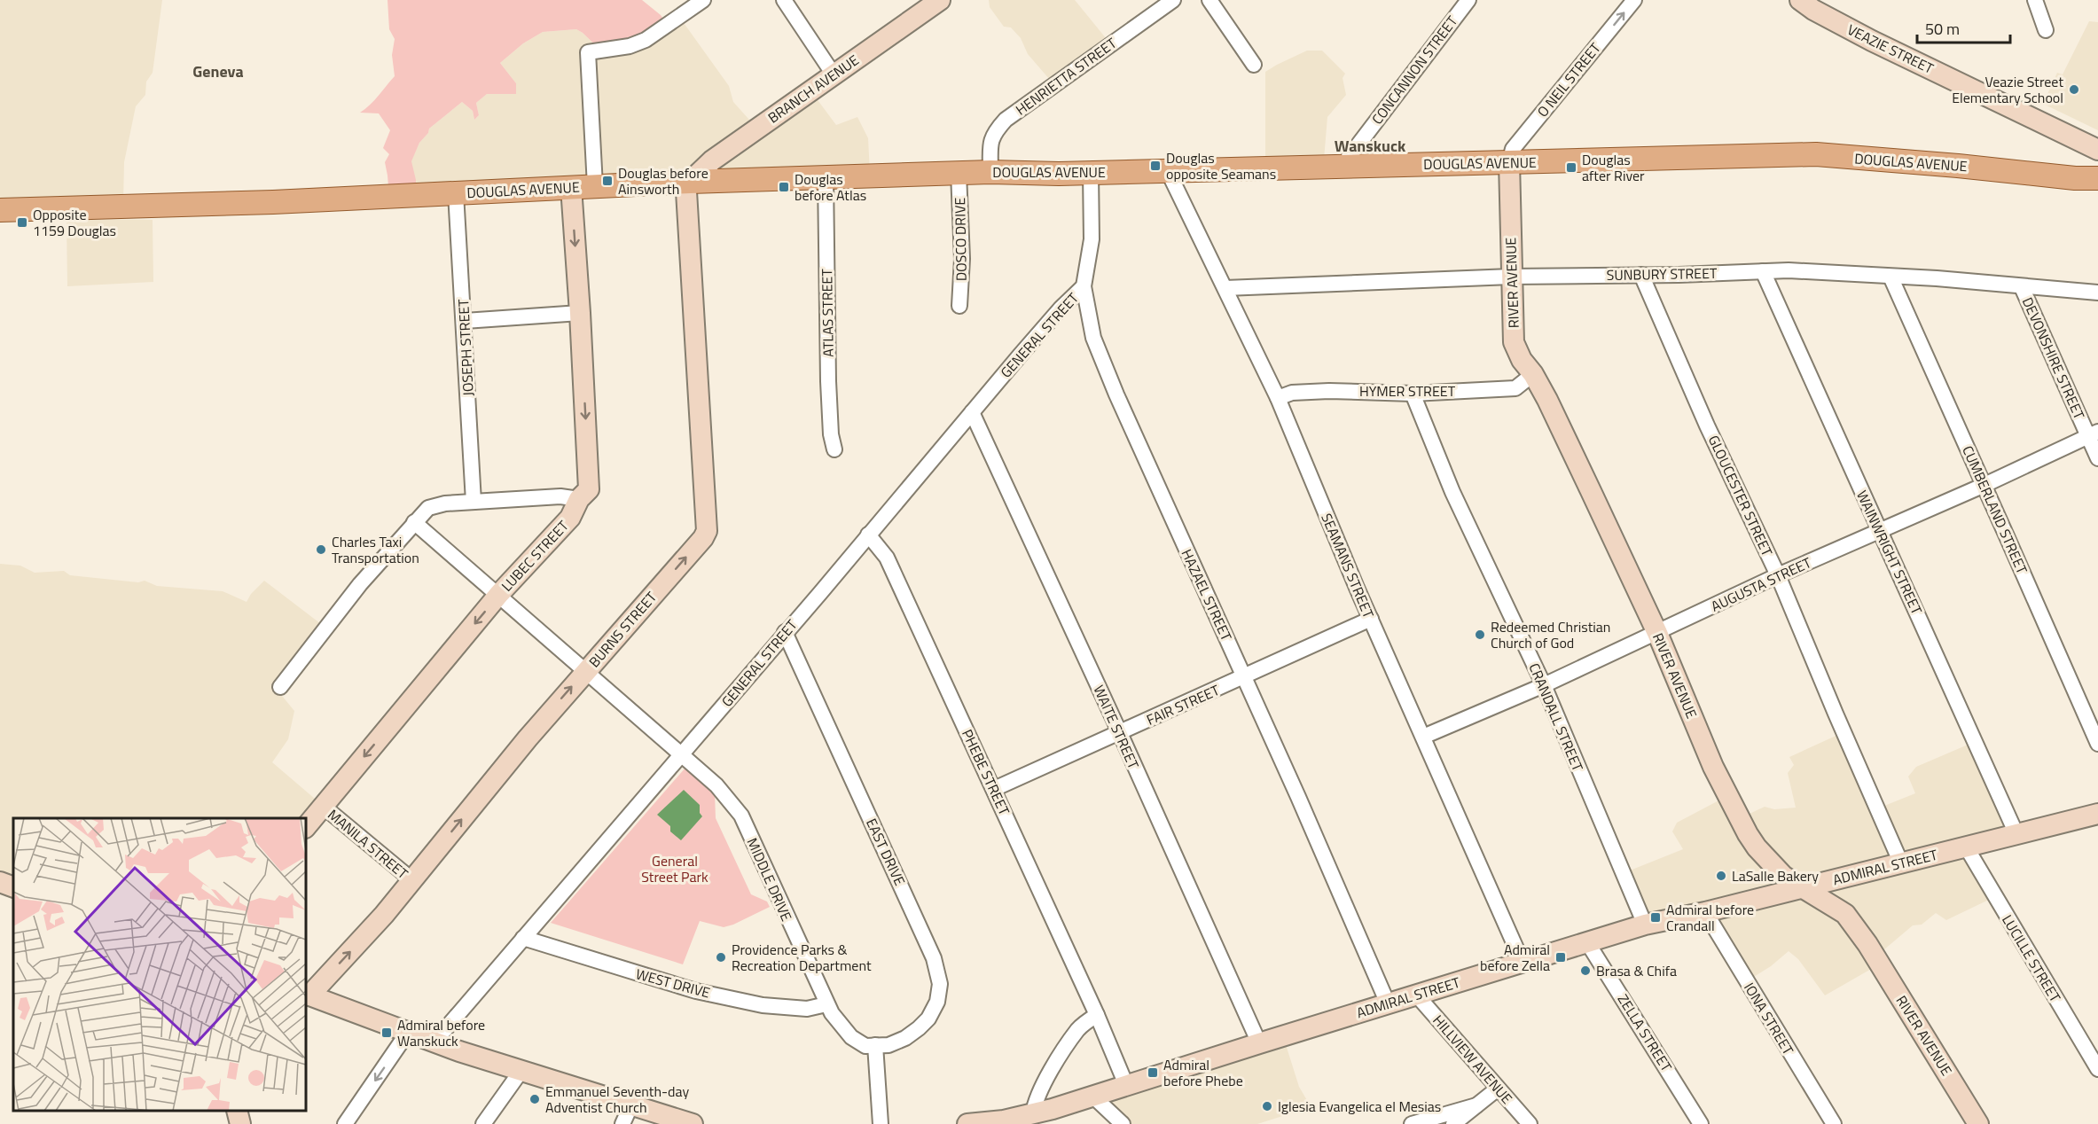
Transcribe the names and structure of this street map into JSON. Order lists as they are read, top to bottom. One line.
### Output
{"streets":{"main road":["DOUGLAS AVENUE"],"street":["VEAZIE STREET","CONCANNON STREET","HENRIETTA STREET","O NEIL STREET","BRANCH AVENUE","DOSCO DRIVE","SUNBURY STREET","RIVER AVENUE","ATLAS STREET","GENERAL STREET","JOSEPH STREET","DEVONSHIRE STREET","HYMER STREET","GLOUCESTER STREET","CUMBERLAND STREET","WAINWRIGHT STREET","LUBEC STREET","SEAMANS STREET","AUGUSTA STREET","HAZAEL STREET","BURNS STREET","FAIR STREET","CRANDALL STREET","WAITE STREET","PHEBE STREET","MANILA STREET","EAST DRIVE","ADMIRAL STREET","MIDDLE DRIVE","LUCILLE STREET","WEST DRIVE","IONA STREET","ZELLA STREET","HILLVIEW AVENUE"]},"crossings":[["CONCANNON STREET","DOUGLAS AVENUE"],["HENRIETTA STREET","DOUGLAS AVENUE"],["O NEIL STREET","DOUGLAS AVENUE"],["O NEIL STREET","RIVER AVENUE"],["BRANCH AVENUE","DOUGLAS AVENUE"],["BRANCH AVENUE","BURNS STREET"],["DOUGLAS AVENUE","DOSCO DRIVE"],["DOUGLAS AVENUE","RIVER AVENUE"],["DOUGLAS AVENUE","ATLAS STREET"],["DOUGLAS AVENUE","JOSEPH STREET"],["DOUGLAS AVENUE","LUBEC STREET"],["DOUGLAS AVENUE","SEAMANS STREET"],["DOUGLAS AVENUE","HAZAEL STREET"],["DOUGLAS AVENUE","BURNS STREET"],["SUNBURY STREET","RIVER AVENUE"],["SUNBURY STREET","DEVONSHIRE STREET"],["SUNBURY STREET","GLOUCESTER STREET"],["SUNBURY STREET","CUMBERLAND STREET"],["SUNBURY STREET","WAINWRIGHT STREET"],["SUNBURY STREET","SEAMANS STREET"],["RIVER AVENUE","HYMER STREET"],["RIVER AVENUE","AUGUSTA STREET"],["RIVER AVENUE","ADMIRAL STREET"],["GENERAL STREET","HAZAEL STREET"],["GENERAL STREET","WAITE STREET"],["GENERAL STREET","PHEBE STREET"],["GENERAL STREET","EAST DRIVE"],["GENERAL STREET","MIDDLE DRIVE"],["GENERAL STREET","WEST DRIVE"],["DEVONSHIRE STREET","AUGUSTA STREET"],["HYMER STREET","SEAMANS STREET"],["HYMER STREET","CRANDALL STREET"],["GLOUCESTER STREET","AUGUSTA STREET"],["GLOUCESTER STREET","ADMIRAL STREET"],["CUMBERLAND STREET","AUGUSTA STREET"],["WAINWRIGHT STREET","AUGUSTA STREET"],["WAINWRIGHT STREET","ADMIRAL STREET"],["LUBEC STREET","MANILA STREET"],["LUBEC STREET","MIDDLE DRIVE"],["SEAMANS STREET","AUGUSTA STREET"],["SEAMANS STREET","FAIR STREET"],["SEAMANS STREET","ADMIRAL STREET"],["AUGUSTA STREET","CRANDALL STREET"],["HAZAEL STREET","FAIR STREET"],["HAZAEL STREET","ADMIRAL STREET"],["BURNS STREET","MANILA STREET"],["BURNS STREET","MIDDLE DRIVE"],["FAIR STREET","WAITE STREET"],["FAIR STREET","PHEBE STREET"],["CRANDALL STREET","ADMIRAL STREET"],["WAITE STREET","ADMIRAL STREET"],["PHEBE STREET","ADMIRAL STREET"],["EAST DRIVE","MIDDLE DRIVE"],["ADMIRAL STREET","LUCILLE STREET"],["ADMIRAL STREET","IONA STREET"],["ADMIRAL STREET","ZELLA STREET"],["ADMIRAL STREET","HILLVIEW AVENUE"],["MIDDLE DRIVE","WEST DRIVE"]],"one_way":["O NEIL STREET","BURNS STREET"],"districts":["Geneva","Wanskuck"],"parks":["General Street Park"],"places":{"other":["Veazie Street Elementary School","Charles Taxi Transportation","Redeemed Christian Church of God","LaSalle Bakery","Providence Parks & Recreation Department","Brasa & Chifa","Emmanuel Seventh-day Adventist Church","Iglesia Evangelica el Mesias"],"transit":["Douglas opposite Seamans","Douglas after River","Douglas before Ainsworth","Douglas before Atlas","Opposite 1159 Douglas","Admiral before Crandall","Admiral before Zella","Admiral before Wanskuck","Admiral before Phebe"]},"scale_bar":"50 m"}
